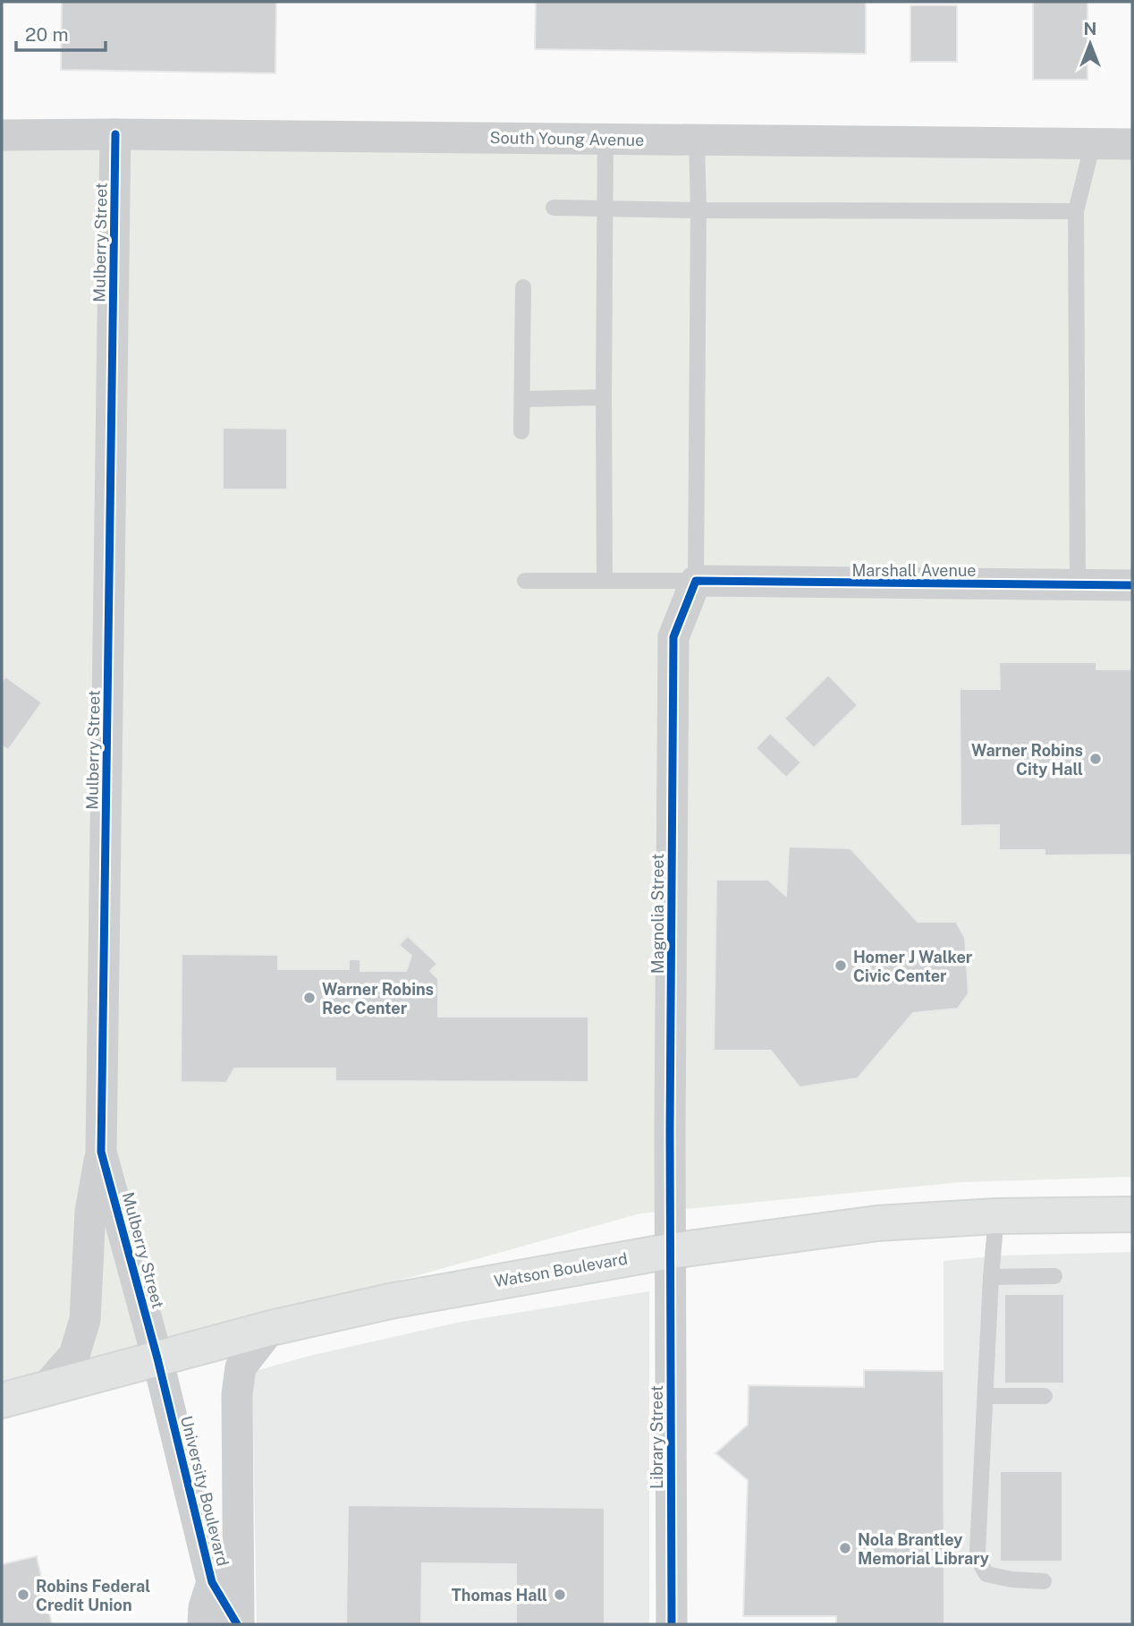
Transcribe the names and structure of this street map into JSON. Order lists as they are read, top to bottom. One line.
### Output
{"streets":{"main road":["Watson Boulevard"],"street":["South Young Avenue","Mulberry Street","Marshall Avenue","Magnolia Street","Library Street","University Boulevard"]},"crossings":[["South Young Avenue","Mulberry Street"],["Mulberry Street","Watson Boulevard"],["Mulberry Street","University Boulevard"],["Marshall Avenue","Magnolia Street"],["Magnolia Street","Watson Boulevard"],["Magnolia Street","Library Street"],["Watson Boulevard","Library Street"],["Watson Boulevard","University Boulevard"]],"places":["Warner Robins City Hall","Homer J Walker Civic Center","Warner Robins Rec Center","Nola Brantley Memorial Library","Robins Federal Credit Union","Thomas Hall"],"scale_bar":"20 m","north":"top"}
